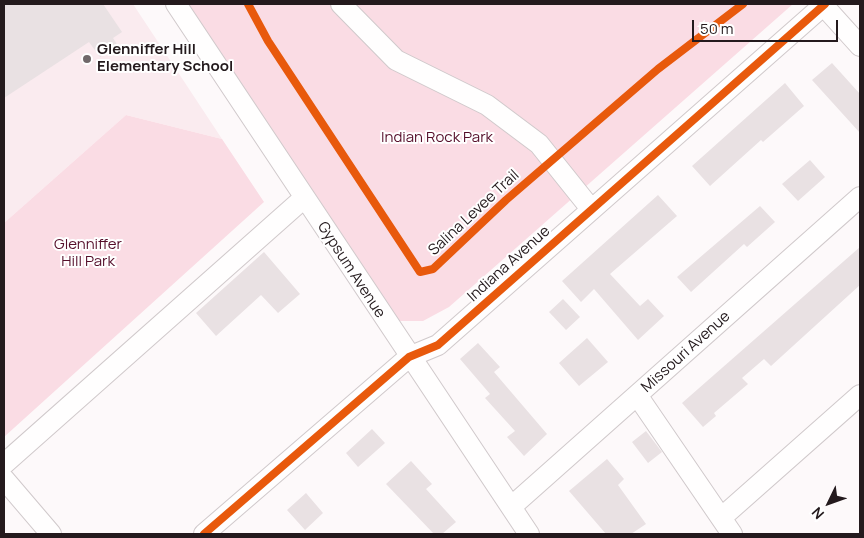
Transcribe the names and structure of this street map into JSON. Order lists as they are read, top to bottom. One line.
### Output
{"streets":{"street":["Indiana Avenue","Gypsum Avenue","Missouri Avenue"],"cycle path":["Salina Levee Trail"]},"crossings":[["Indiana Avenue","Gypsum Avenue"],["Gypsum Avenue","Missouri Avenue"]],"parks":["Indian Rock Park","Glenniffer Hill Park"],"places":["Glenniffer Hill Elementary School"],"scale_bar":"50 m","north":"bottom left"}
